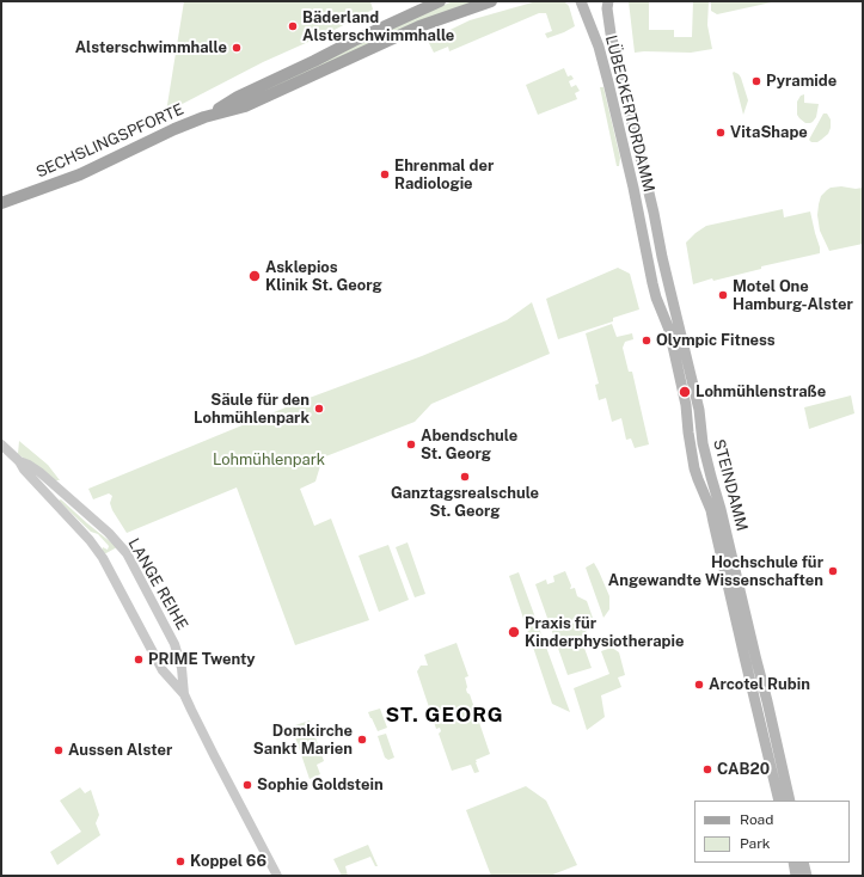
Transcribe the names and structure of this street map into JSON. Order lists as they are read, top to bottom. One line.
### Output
{"streets":{"main road":["LÜBECKERTORDAMM","SECHSLINGSPFORTE","STEINDAMM"],"street":["LANGE REIHE"]},"crossings":[["LÜBECKERTORDAMM","STEINDAMM"]],"districts":["ST. GEORG"],"parks":["Lohmühlenpark"],"places":["Bäderland Alsterschwimmhalle","Alsterschwimmhalle","Pyramide","VitaShape","Ehrenmal der Radiologie","Asklepios Klinik St. Georg","Motel One Hamburg-Alster","Olympic Fitness","Lohmühlenstraße","Säule für den Lohmühlenpark","Abendschule St. Georg","Ganztagsrealschule St. Georg","Hochschule für Angewandte Wissenschaften","Praxis für Kinderphysiotherapie","PRIME Twenty","Arcotel Rubin","Domkirche Sankt Marien","Aussen Alster","CAB20","Sophie Goldstein","Koppel 66"],"legend":["Road","Park"]}
